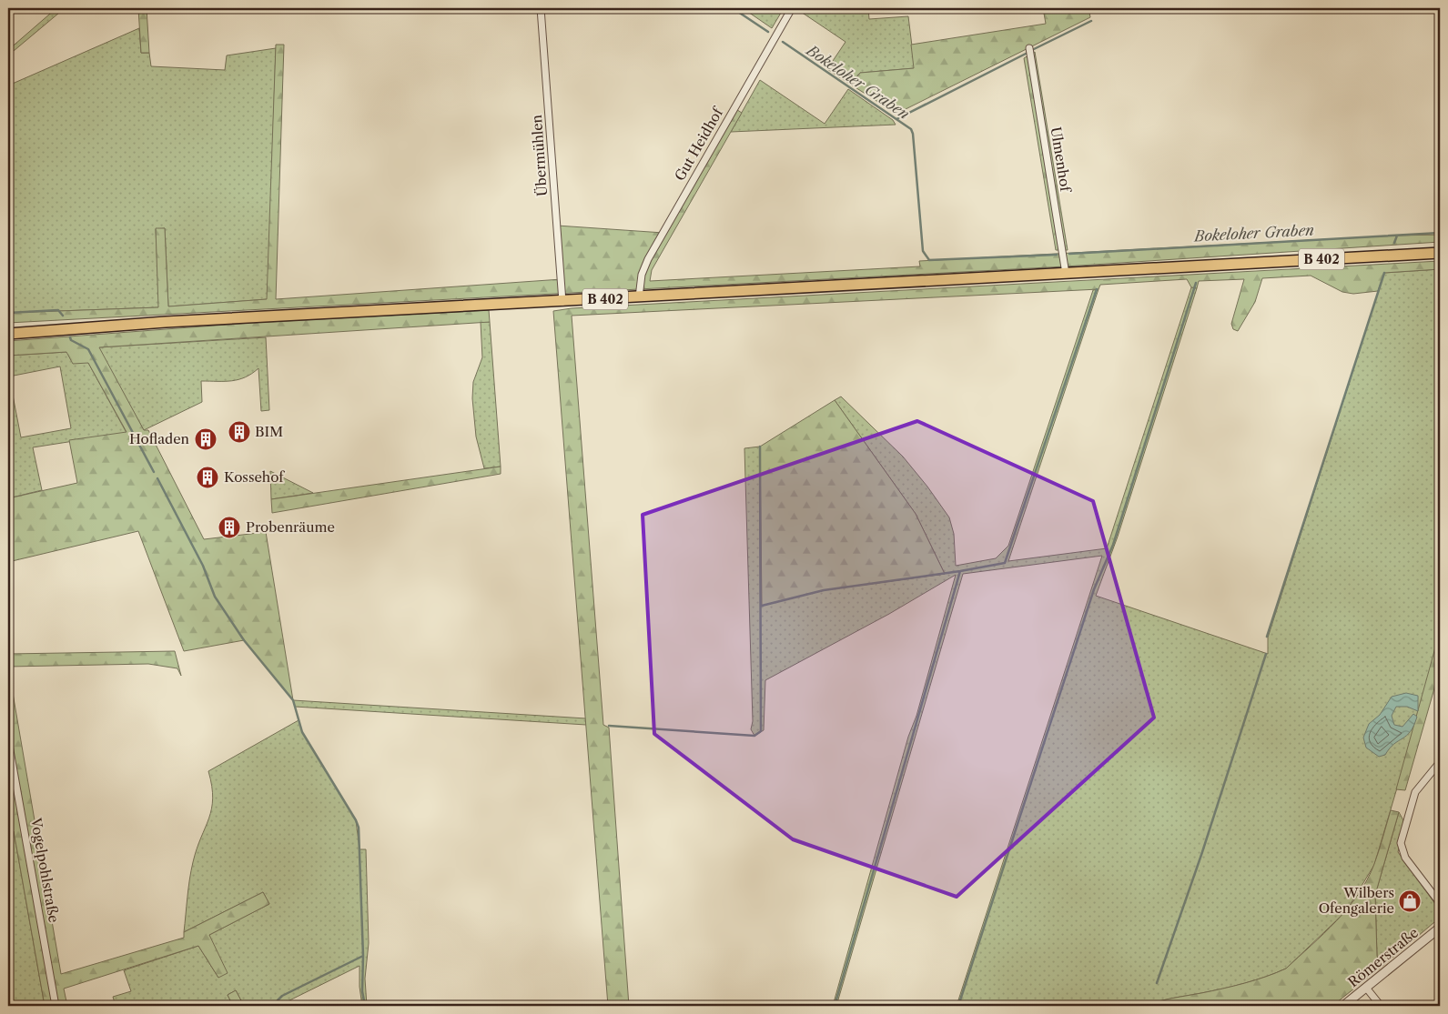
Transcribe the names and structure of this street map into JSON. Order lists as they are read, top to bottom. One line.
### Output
{"streets":{"main road":["B 402"],"street":["Gut Heidhof","Übermühlen","Ulmenhof","Vogelpohlstraße","Römerstraße"]},"crossings":[["Gut Heidhof","B 402"],["Übermühlen","B 402"],["Ulmenhof","B 402"]],"water":["Bokeloher Graben"],"places":{"building":["BIM","Hofladen","Kossehof","Probenräume"],"shop":["Wilbers Ofengalerie"]}}
